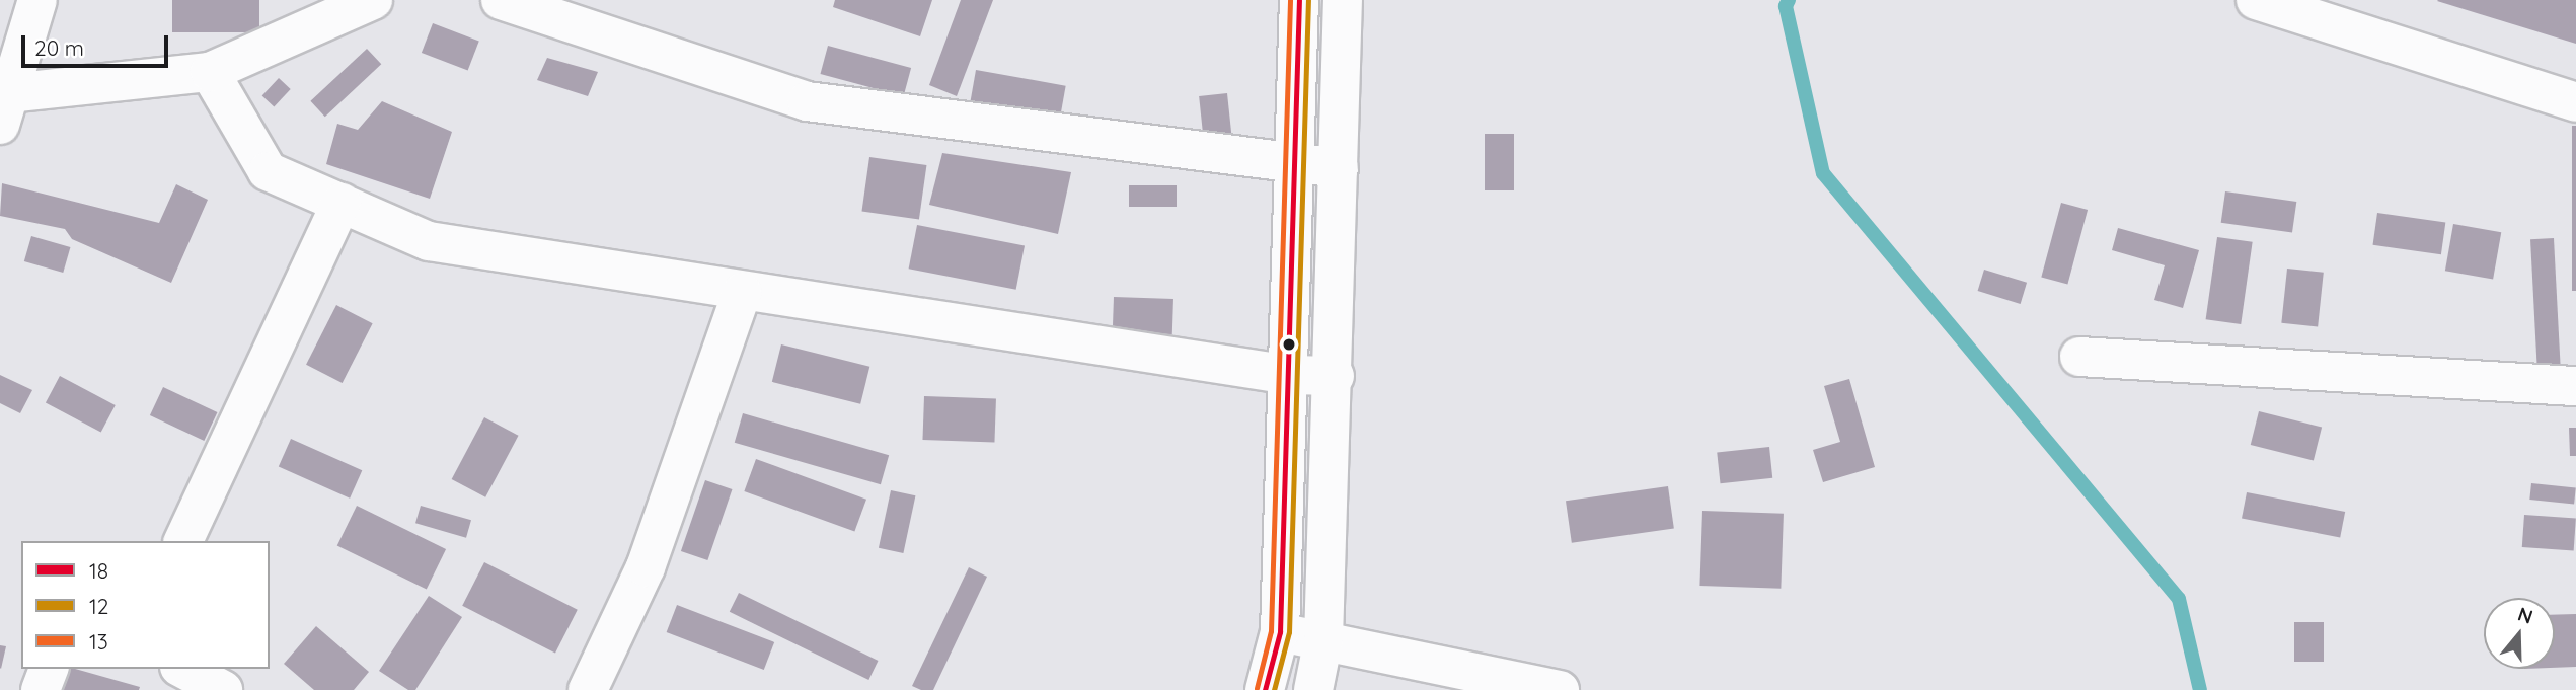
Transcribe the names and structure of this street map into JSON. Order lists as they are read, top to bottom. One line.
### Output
{"lines":["transit line 18","transit line 12","transit line 13"],"legend":["18","12","13"],"scale_bar":"20 m","north":"top"}
